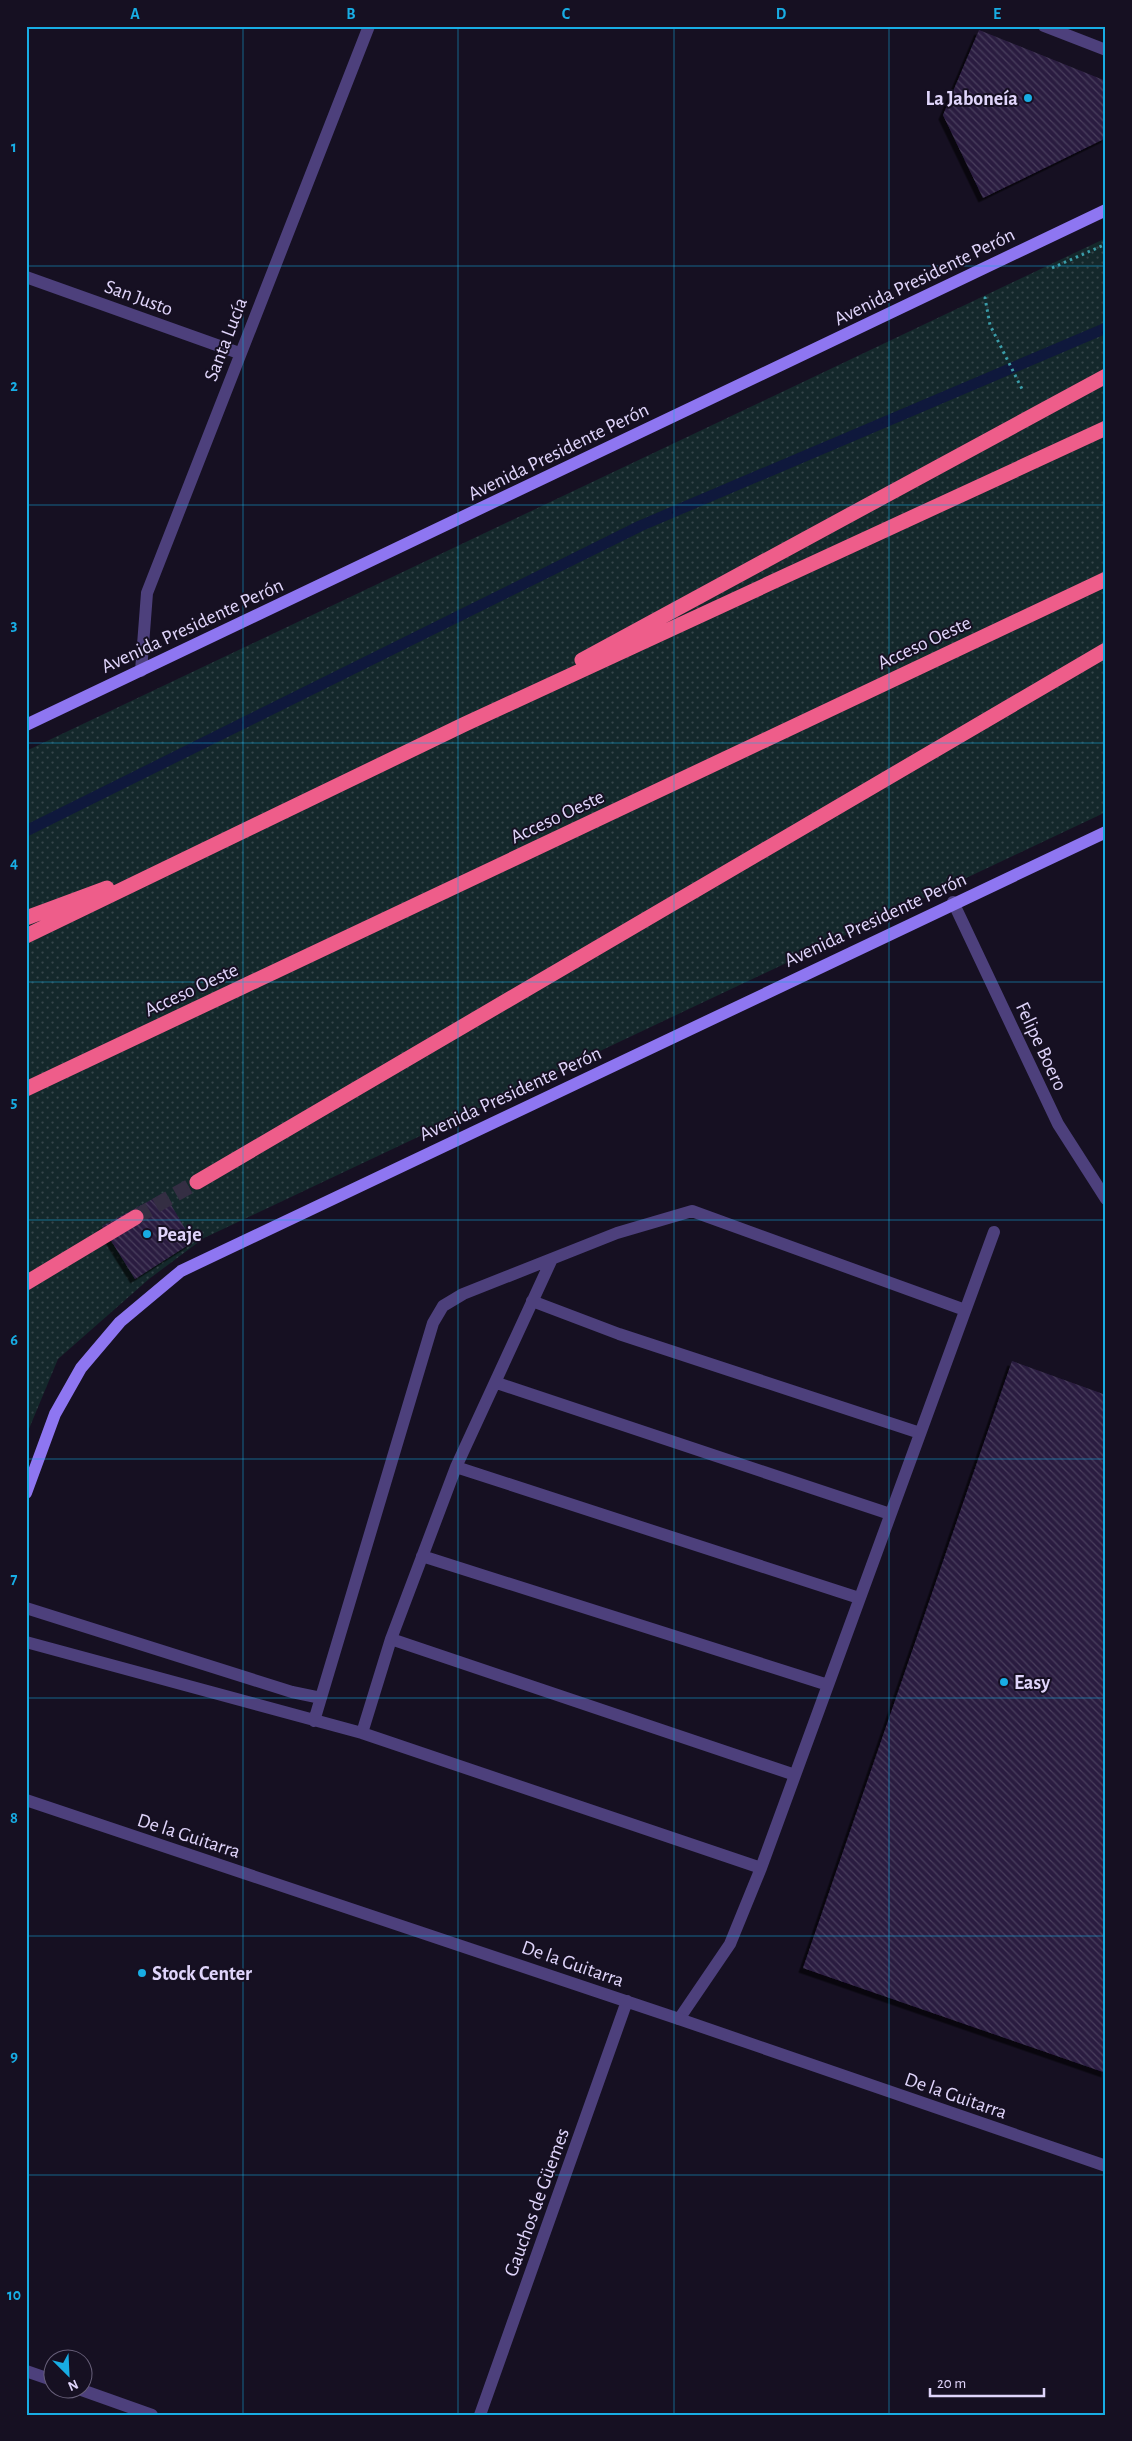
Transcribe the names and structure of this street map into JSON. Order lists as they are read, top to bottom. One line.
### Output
{"streets":{"highway":["Acceso Oeste"],"street":["Avenida Presidente Perón","San Justo","Santa Lucía","Felipe Boero","De la Guitarra","Gauchos de Güemes"]},"crossings":[["Avenida Presidente Perón","Santa Lucía"],["Avenida Presidente Perón","Felipe Boero"],["San Justo","Santa Lucía"],["De la Guitarra","Gauchos de Güemes"]],"places":["La Jaboneía","Peaje","Easy","Stock Center"],"scale_bar":"20 m","north":"bottom right","grid":{"columns":["A","B","C","D","E"],"rows":["1","2","3","4","5","6","7","8","9","10"]}}
